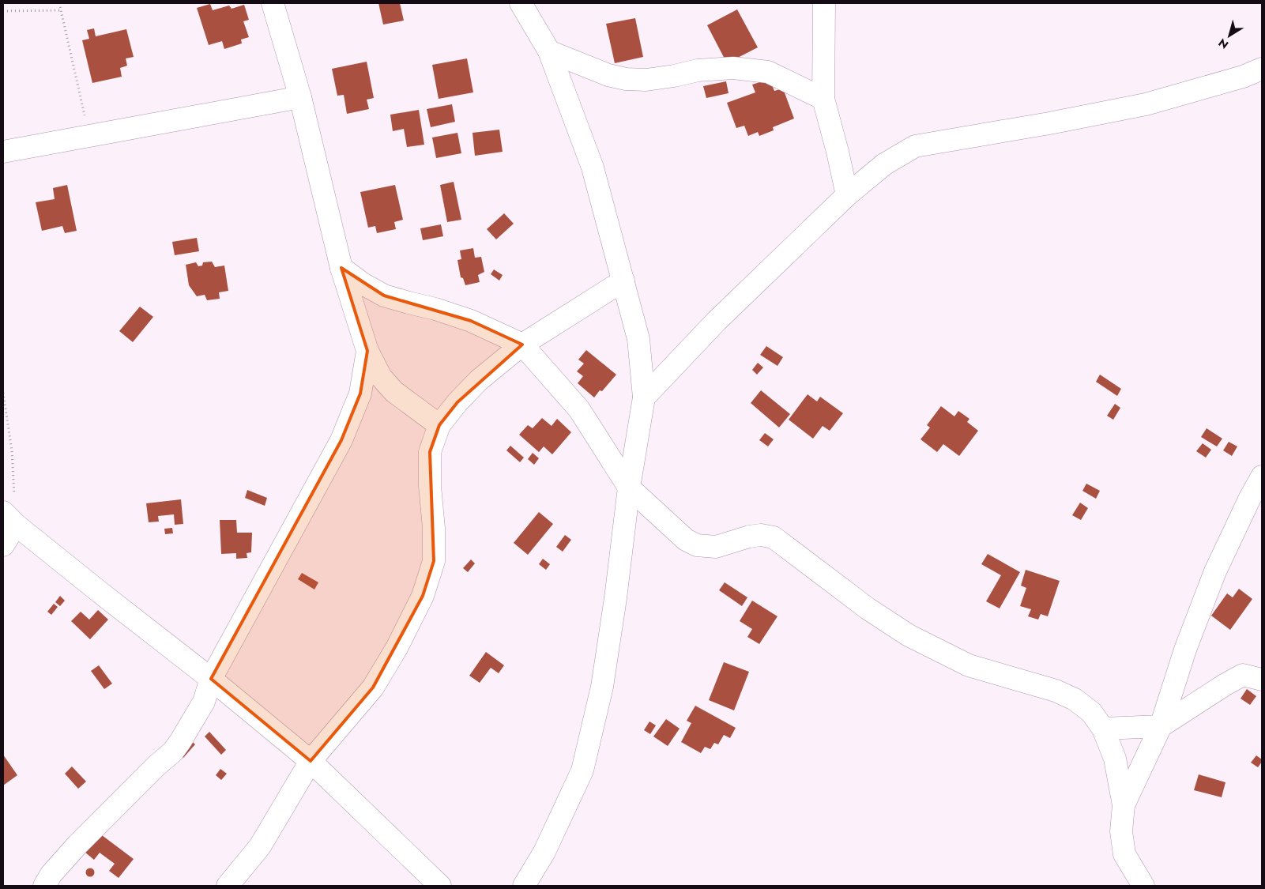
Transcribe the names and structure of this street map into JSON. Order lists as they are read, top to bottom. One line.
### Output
{"north":"bottom left"}
